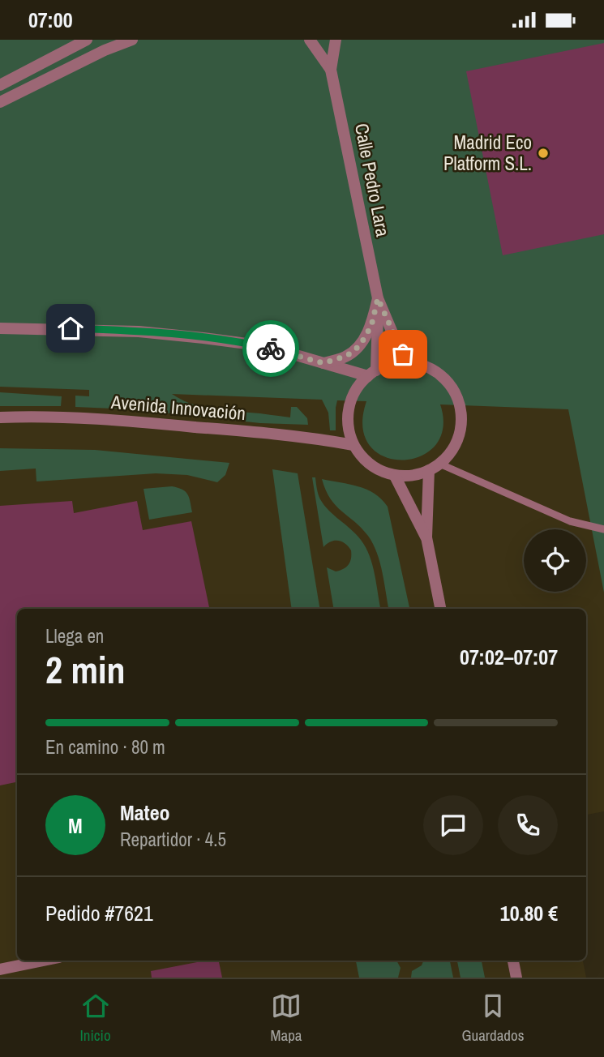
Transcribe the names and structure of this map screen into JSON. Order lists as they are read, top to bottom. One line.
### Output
{"streets":{"street":["Calle Pedro Lara","Avenida Innovación"]},"crossings":[["Calle Pedro Lara","Avenida Innovación"]],"places":["Madrid Eco Platform S.L."],"page":{"status":"07:00","heading":["2 min","Llega en","07:02–07:07"],"panel":["Mateo","Repartidor · 4.5","Pedido #7621","10.80 €"],"bar":"En camino · 80 m","round":"M","tabs":["Inicio","Mapa","Guardados"]}}
